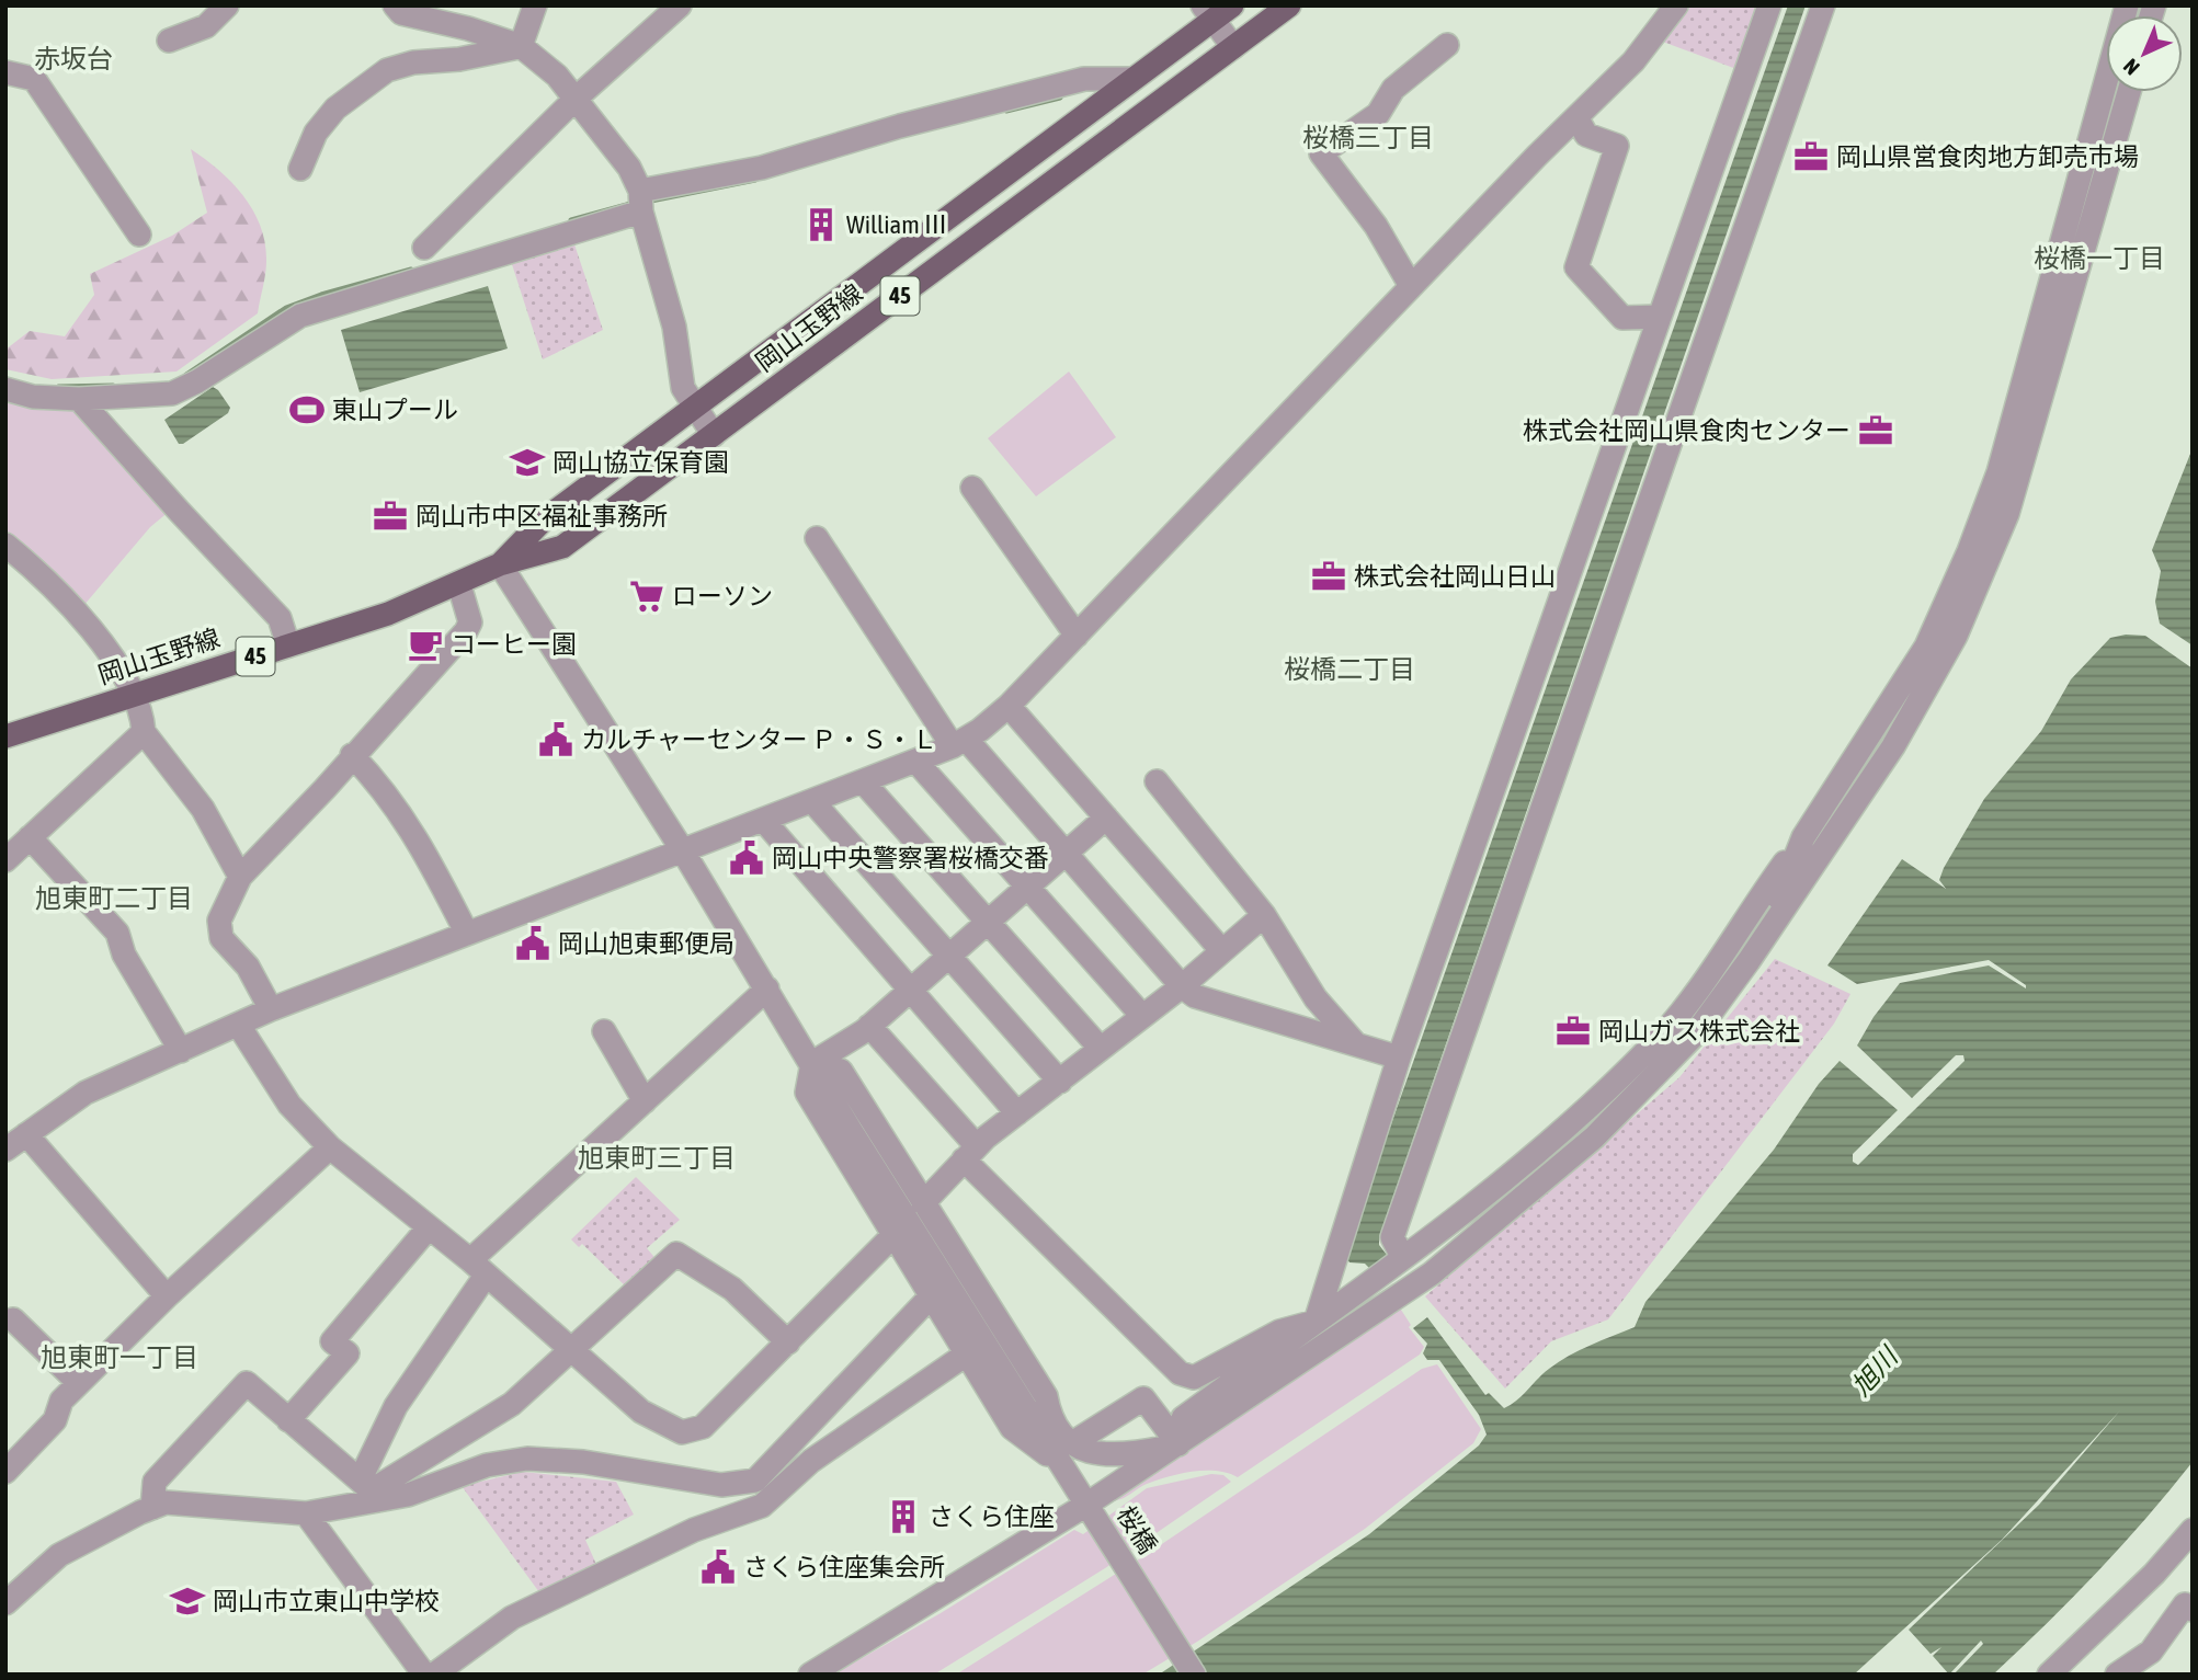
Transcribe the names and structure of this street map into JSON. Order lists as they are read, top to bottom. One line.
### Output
{"streets":{"main road":["45","岡山玉野線"],"street":["桜橋"]},"districts":["赤坂台","桜橋三丁目","桜橋一丁目","桜橋二丁目","旭東町二丁目","旭東町三丁目","旭東町一丁目"],"water":["旭川"],"places":{"office":["岡山県営食肉地方卸売市場","株式会社岡山県食肉センター","岡山市中区福祉事務所","株式会社岡山日山","岡山ガス株式会社"],"building":["William Ⅲ","さくら住座"],"sports":["東山プール"],"school or university":["岡山協立保育園","岡山市立東山中学校"],"supermarket":["ローソン"],"cafe":["コーヒー園"],"public building":["カルチャーセンター Ｐ・Ｓ・Ｌ","岡山中央警察署桜橋交番","岡山旭東郵便局","さくら住座集会所"]},"north":"bottom left"}
